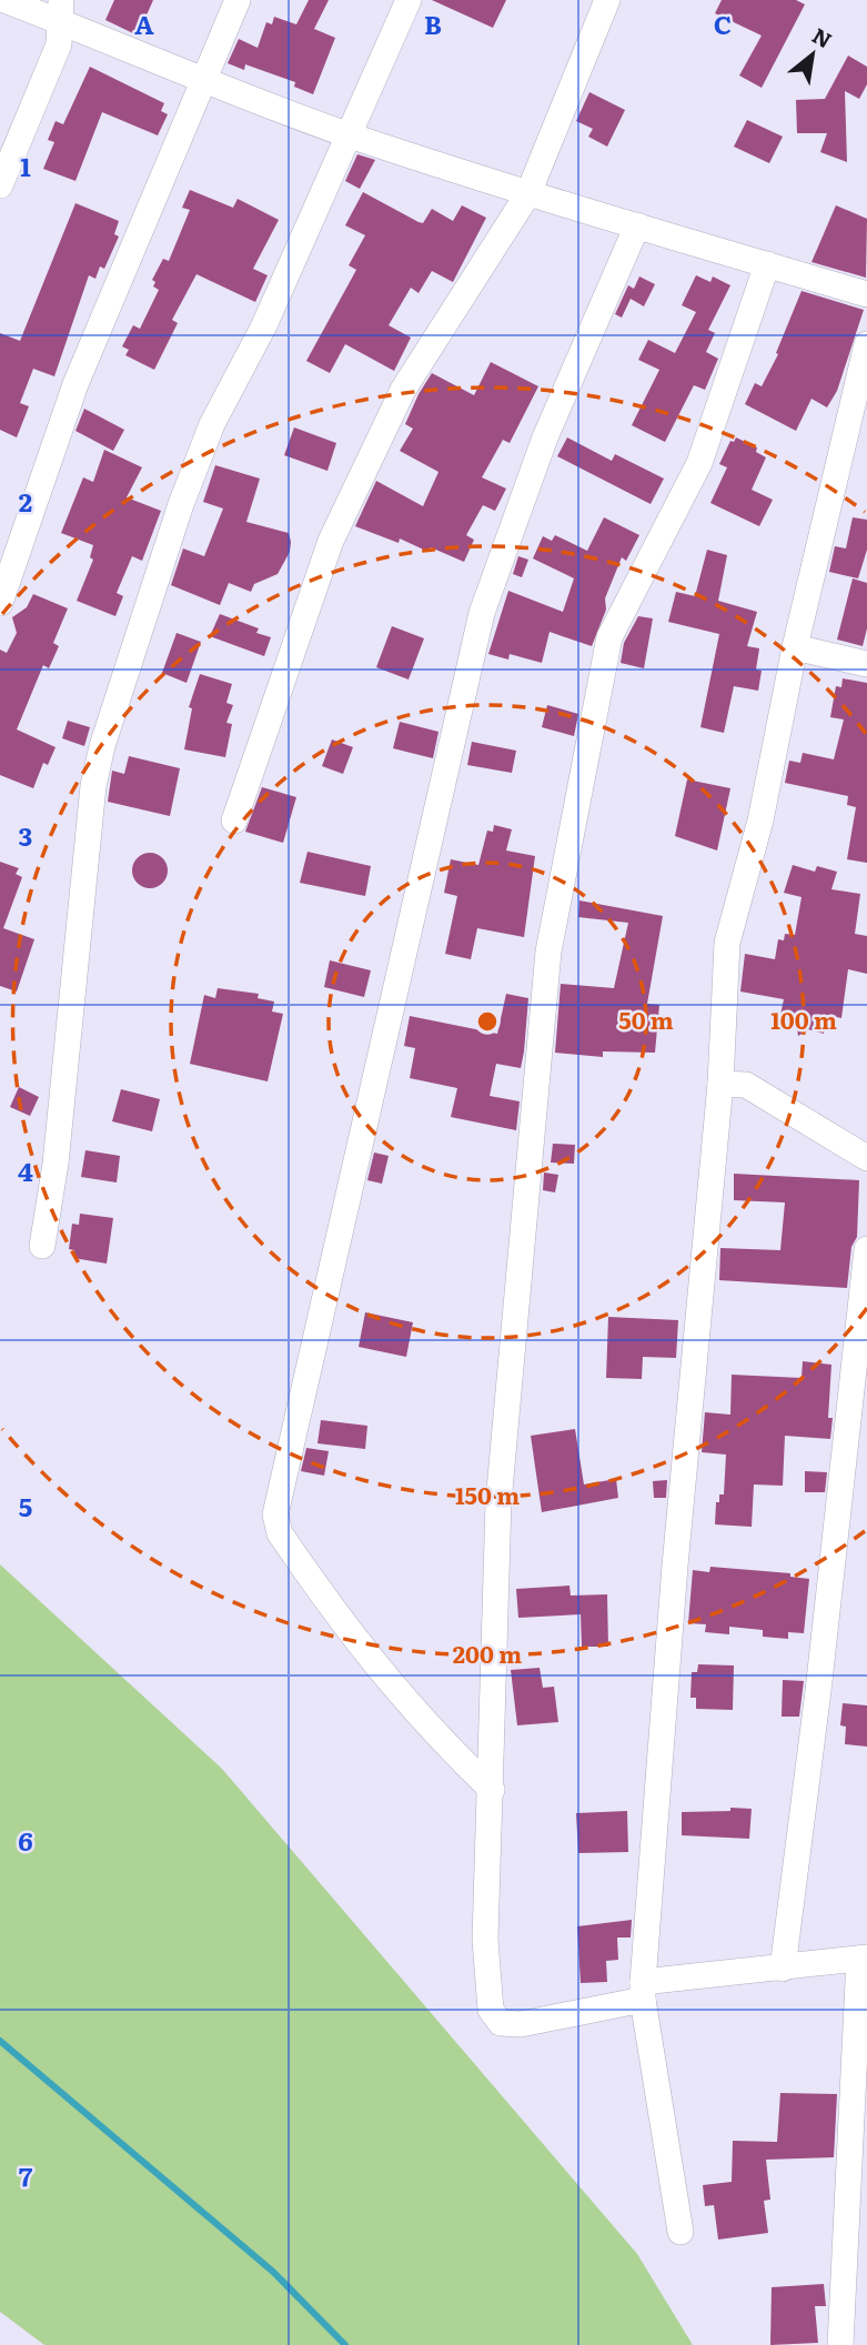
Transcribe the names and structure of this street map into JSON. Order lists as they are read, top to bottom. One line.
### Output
{"north":"top right","grid":{"columns":["A","B","C"],"rows":["1","2","3","4","5","6","7"]},"rings":["50 m","100 m","150 m","200 m"]}
